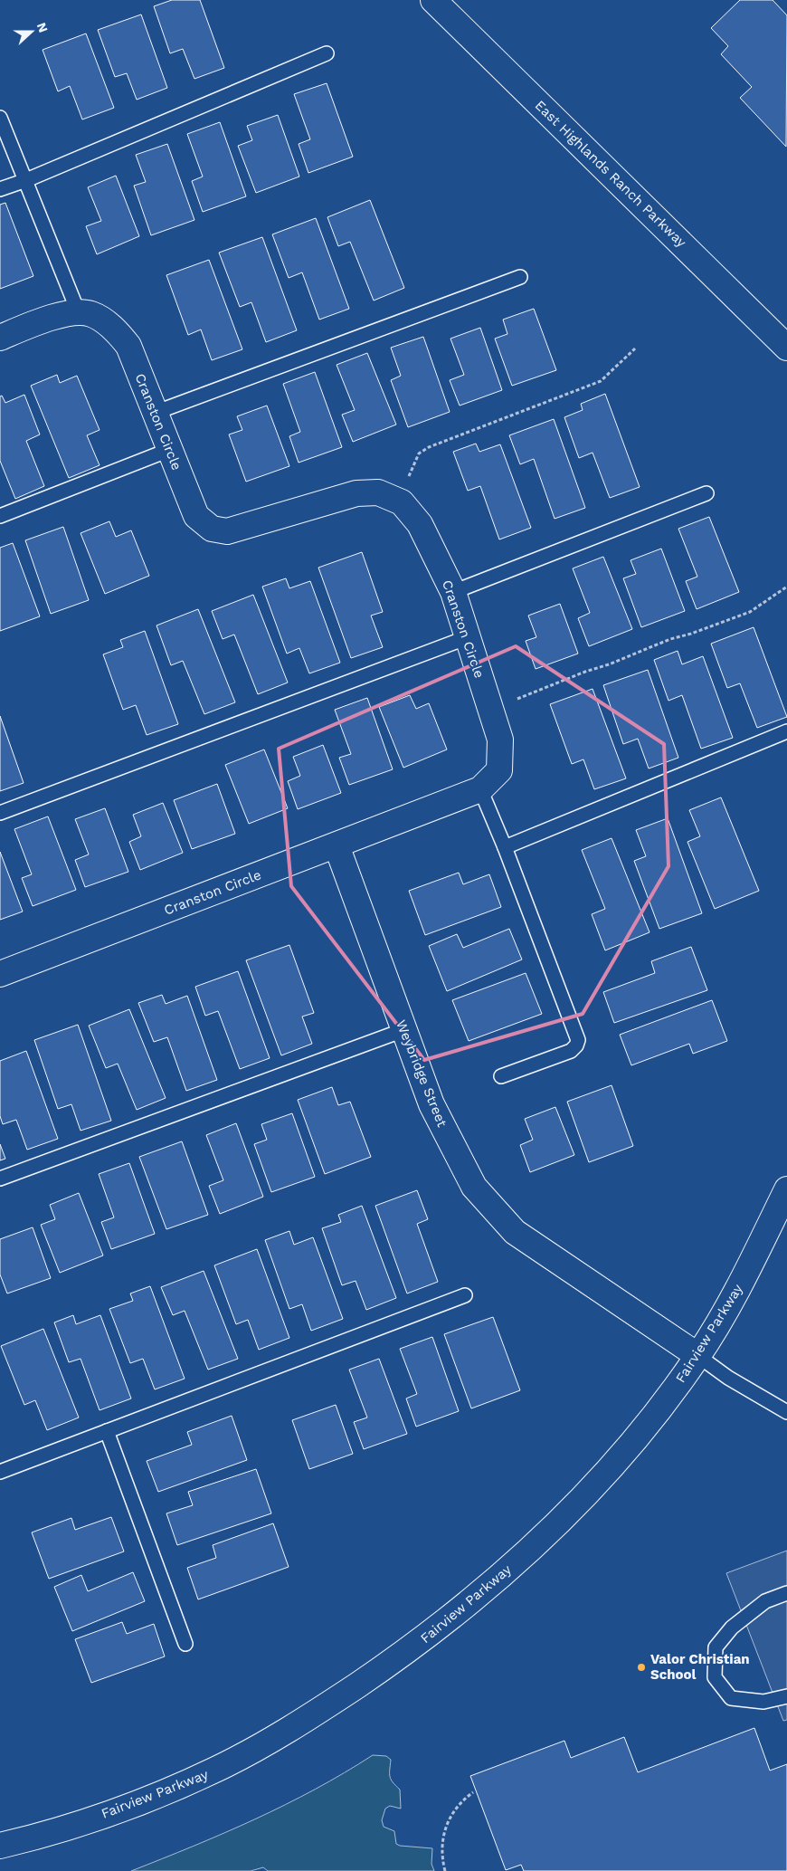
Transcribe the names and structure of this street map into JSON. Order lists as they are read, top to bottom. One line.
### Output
{"streets":{"street":["East Highlands Ranch Parkway","Cranston Circle","Weybridge Street","Fairview Parkway"]},"crossings":[["Cranston Circle","Weybridge Street"],["Weybridge Street","Fairview Parkway"]],"places":["Valor Christian School"],"north":"right"}
